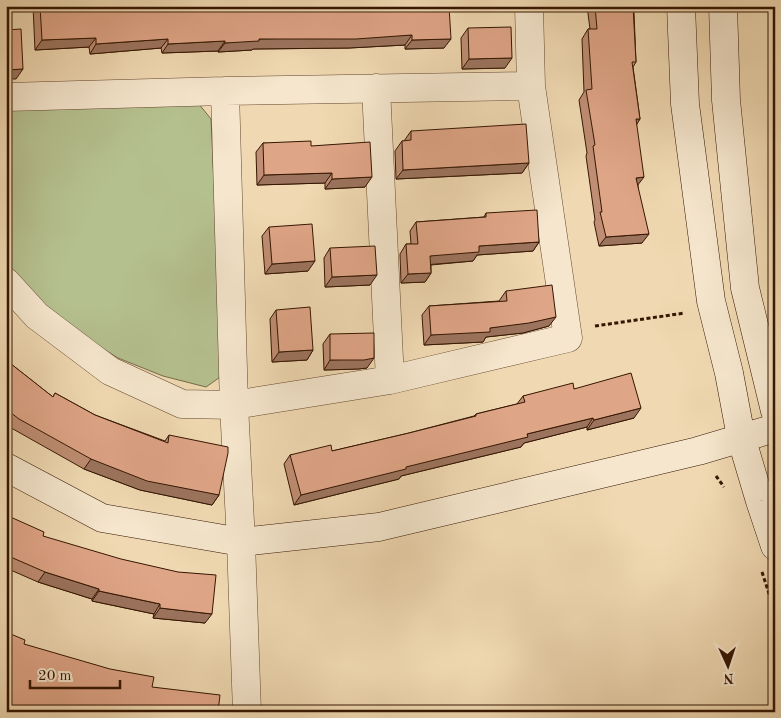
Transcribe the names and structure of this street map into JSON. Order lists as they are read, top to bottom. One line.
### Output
{"scale_bar":"20 m","north":"bottom"}
